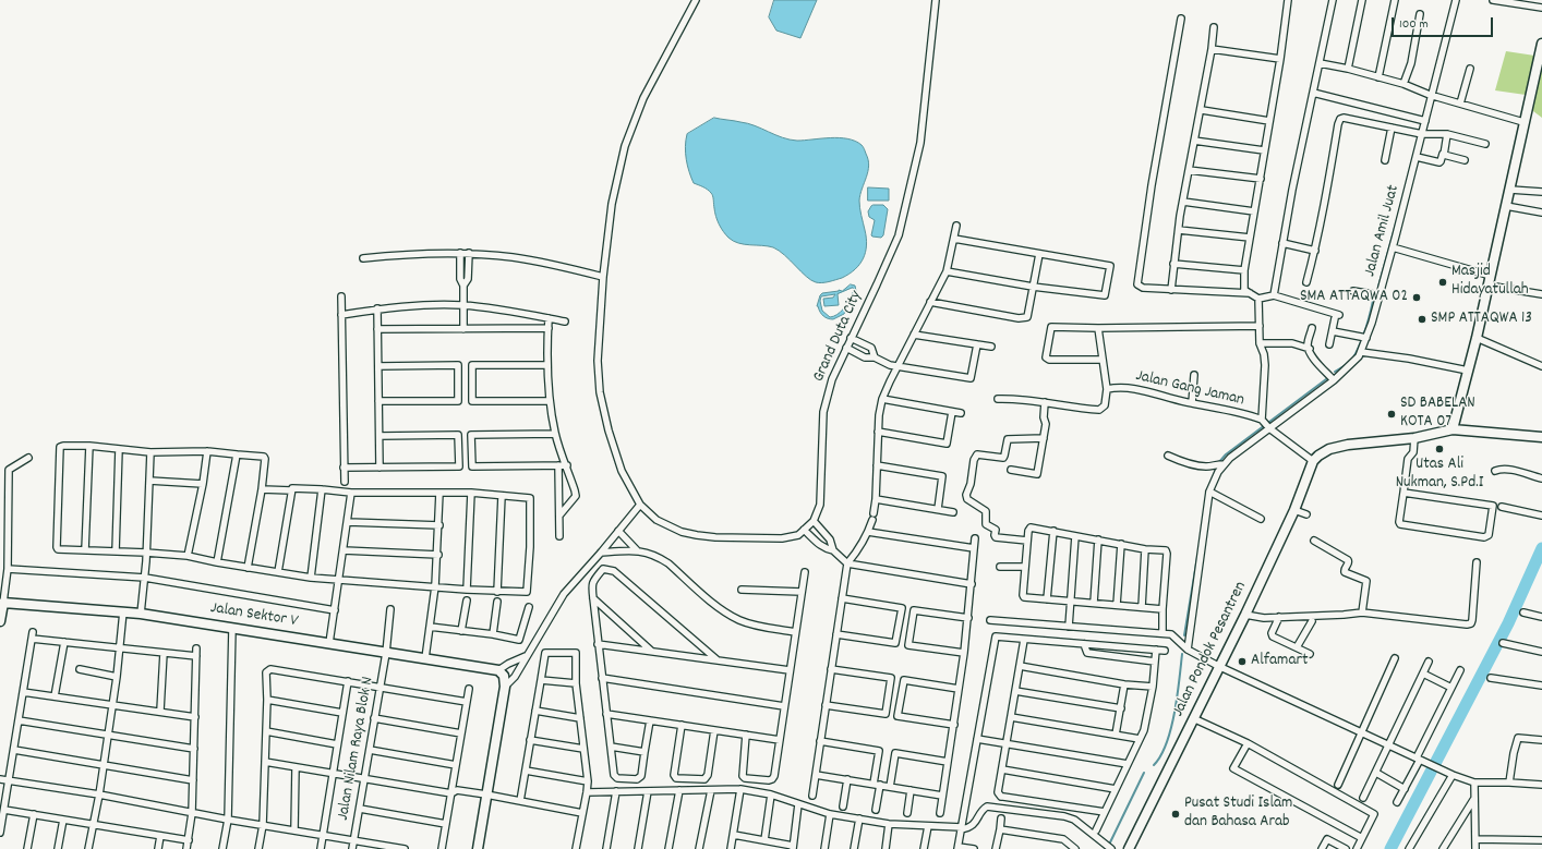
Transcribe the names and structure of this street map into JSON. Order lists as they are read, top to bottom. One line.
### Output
{"streets":{"street":["Jalan Amil Juat","Grand Duta City","Jalan Gang Jaman","Jalan Sektor V","Jalan Pondok Pesantren","Jalan Nilam Raya Blok N"]},"crossings":[["Jalan Amil Juat","Jalan Gang Jaman"],["Jalan Gang Jaman","Jalan Pondok Pesantren"],["Jalan Sektor V","Jalan Nilam Raya Blok N"]],"places":["Masjid Hidayatullah","SMA ATTAQWA 02","SMP ATTAQWA 13","SD BABELAN KOTA 07","Utas Ali Nukman, S.Pd.I","Alfamart","Pusat Studi Islam dan Bahasa Arab"],"scale_bar":"100 m"}
